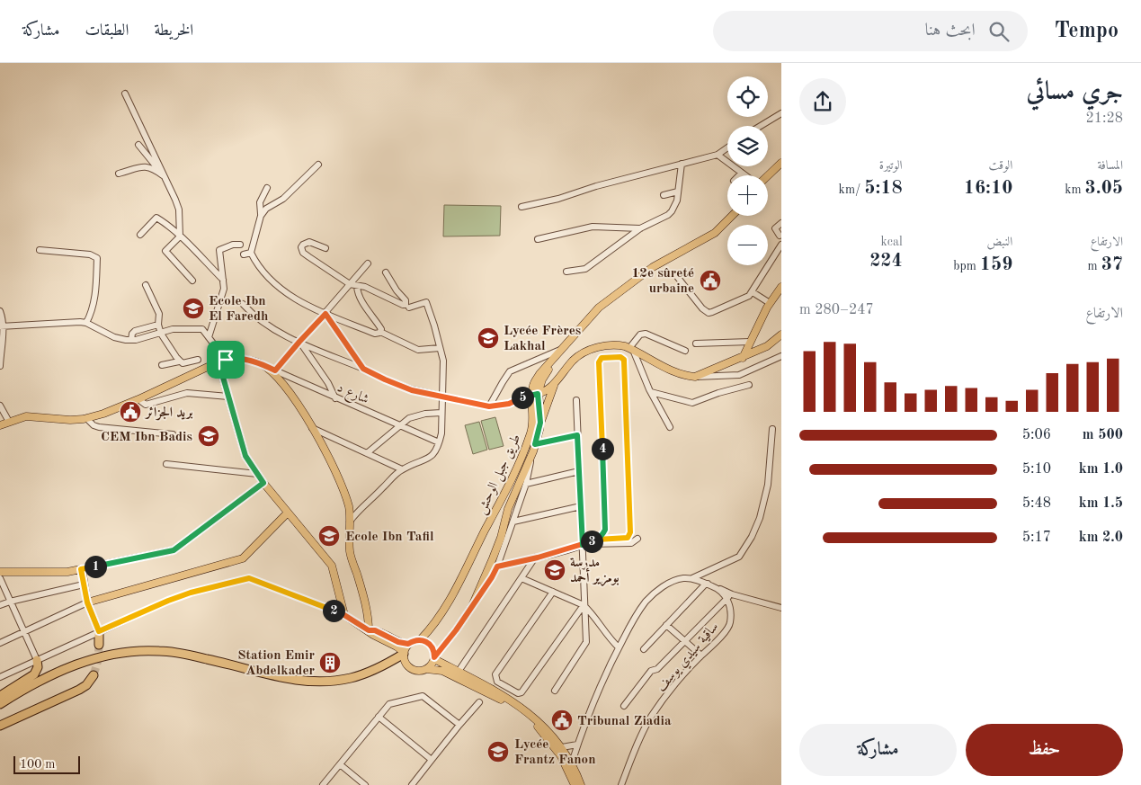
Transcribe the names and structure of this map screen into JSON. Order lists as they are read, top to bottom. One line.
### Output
{"streets":{"main road":["طريق جبل الوحش"],"street":["شارع د","ساقية سيدي يوسف"]},"places":{"public building":["12e sûreté urbaine","بريد الجزائر","Tribunal Ziadia"],"school or university":["Ecole Ibn El Faredh","Lycée Frères Lakhal","CEM Ibn Badis","Ecole Ibn Tafil","مدرسة بومزير أحمد","Lycée Frantz Fanon"],"building":["Station Emir Abdelkader"]},"scale_bar":"100 m","page":{"header":"Tempo","search":"ابحث هنا","nav":["الخريطة","الطبقات","مشاركة"],"heading":["جري مسائي","21:28"],"map_buttons":["+","−"],"stats":[["المسافة","3.05 km"],["الوقت","16:10"],["الوتيرة","5:18 /km"],["الارتفاع","37 m"],["النبض","159 bpm"],["kcal","224"]],"chart":["الارتفاع","247–280 m"],"pins":["5","4","3","1","2"],"list":[{"name":"500 m","note":"5:06"},{"name":"1.0 km","note":"5:10"},{"name":"1.5 km","note":"5:48"},{"name":"2.0 km","note":"5:17"}],"buttons":["حفظ","مشاركة"],"scale":"100 m"}}
